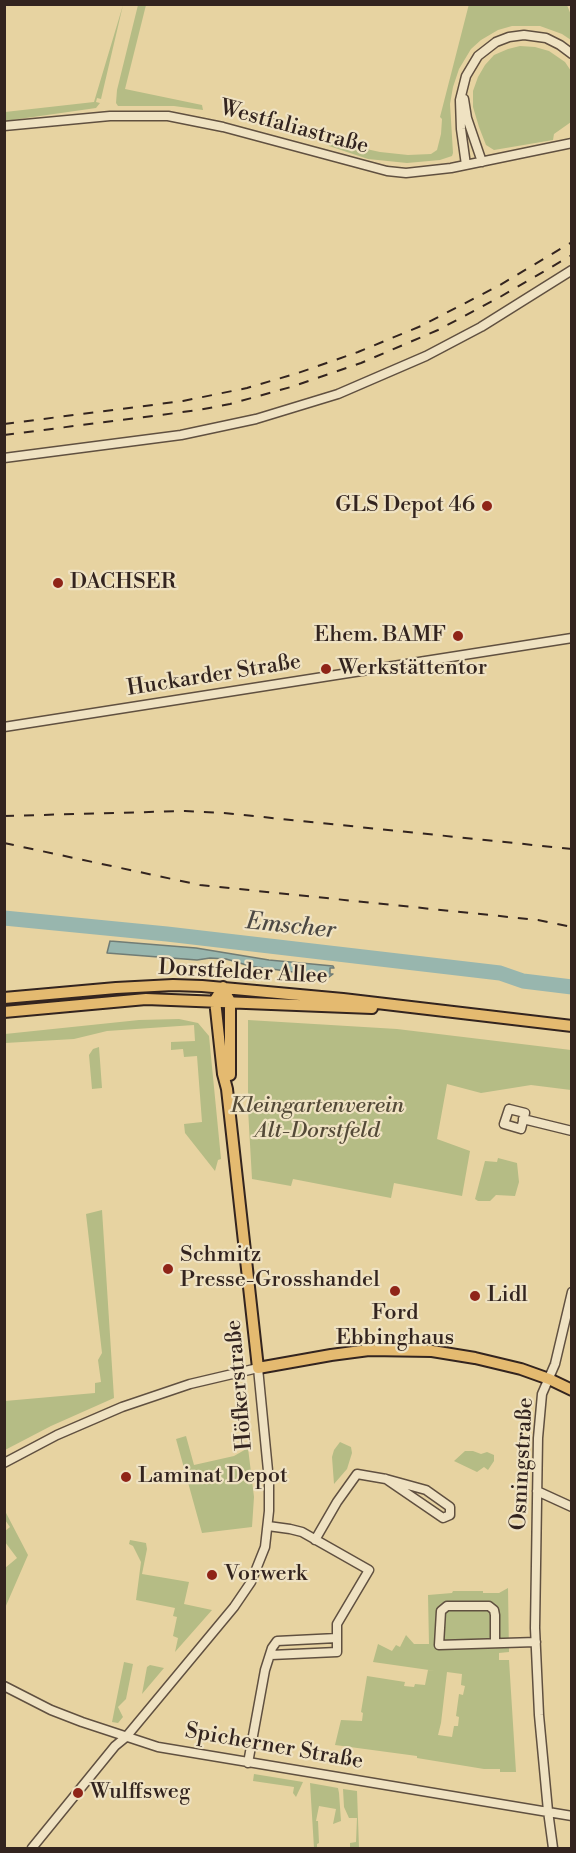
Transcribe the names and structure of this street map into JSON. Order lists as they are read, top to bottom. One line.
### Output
{"streets":{"main road":["Dorstfelder Allee","Höfkerstraße"],"street":["Westfaliastraße","Huckarder Straße","Osningstraße","Spicherner Straße"]},"crossings":[["Dorstfelder Allee","Höfkerstraße"],["Höfkerstraße","Spicherner Straße"],["Osningstraße","Spicherner Straße"]],"water":["Emscher"],"parks":["Kleingartenverein Alt-Dorstfeld"],"places":["GLS Depot 46","DACHSER","Ehem. BAMF","Werkstättentor","Schmitz Presse-Grosshandel","Ford Ebbinghaus","Lidl","Laminat Depot","Vorwerk","Wulffsweg"]}
